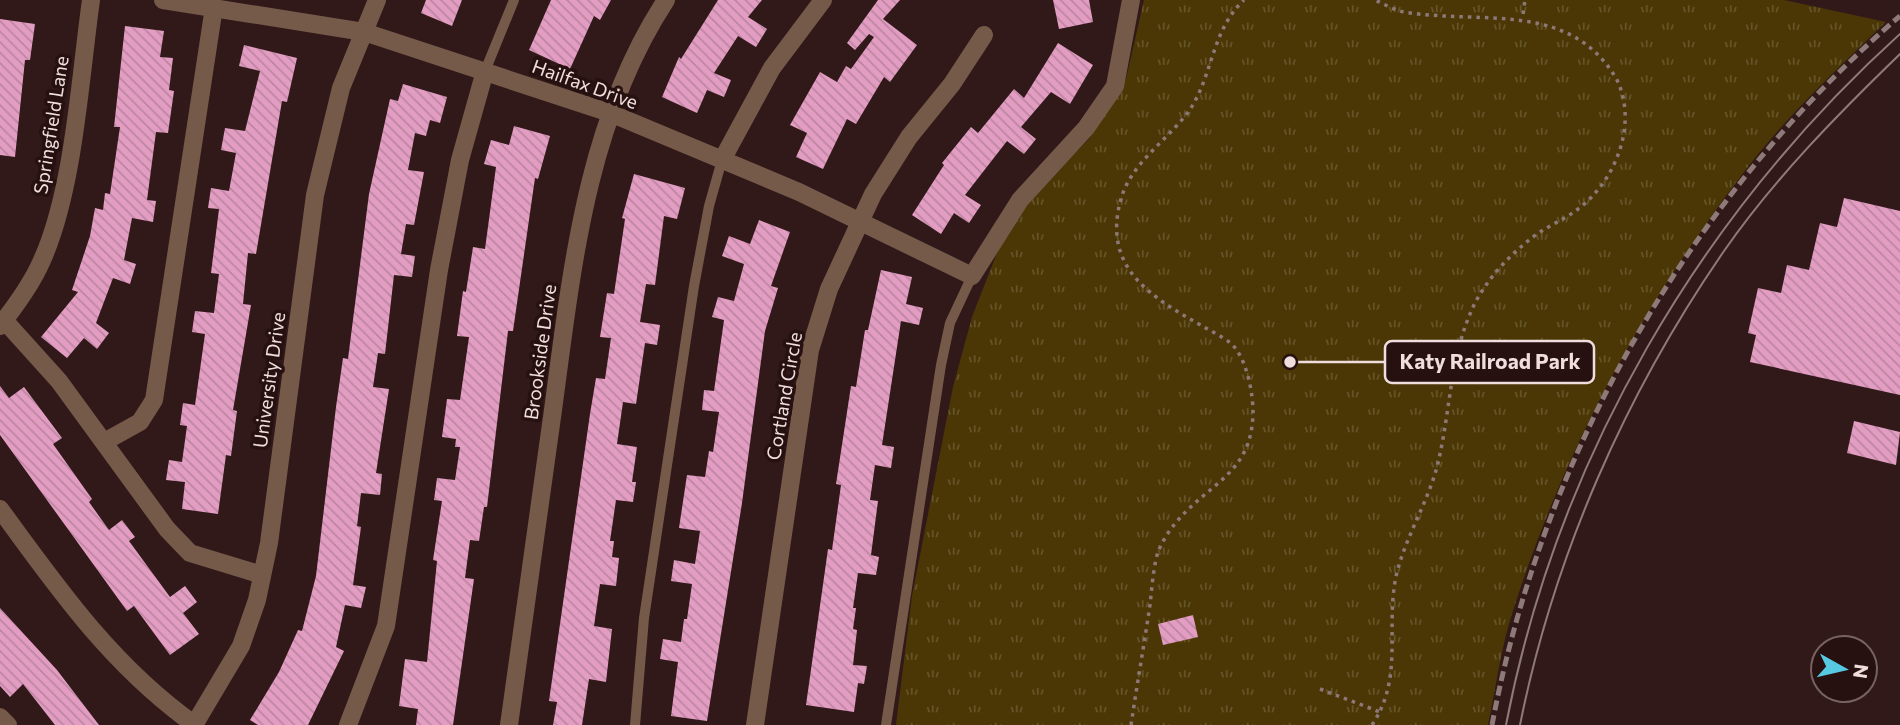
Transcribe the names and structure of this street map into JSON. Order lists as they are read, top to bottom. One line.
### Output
{"streets":{"street":["Hailfax Drive","Springfield Lane","Brookside Drive","University Drive","Cortland Circle"]},"crossings":[["Hailfax Drive","Brookside Drive"],["Hailfax Drive","University Drive"],["Hailfax Drive","Cortland Circle"]],"places":["Katy Railroad Park"],"north":"right"}
